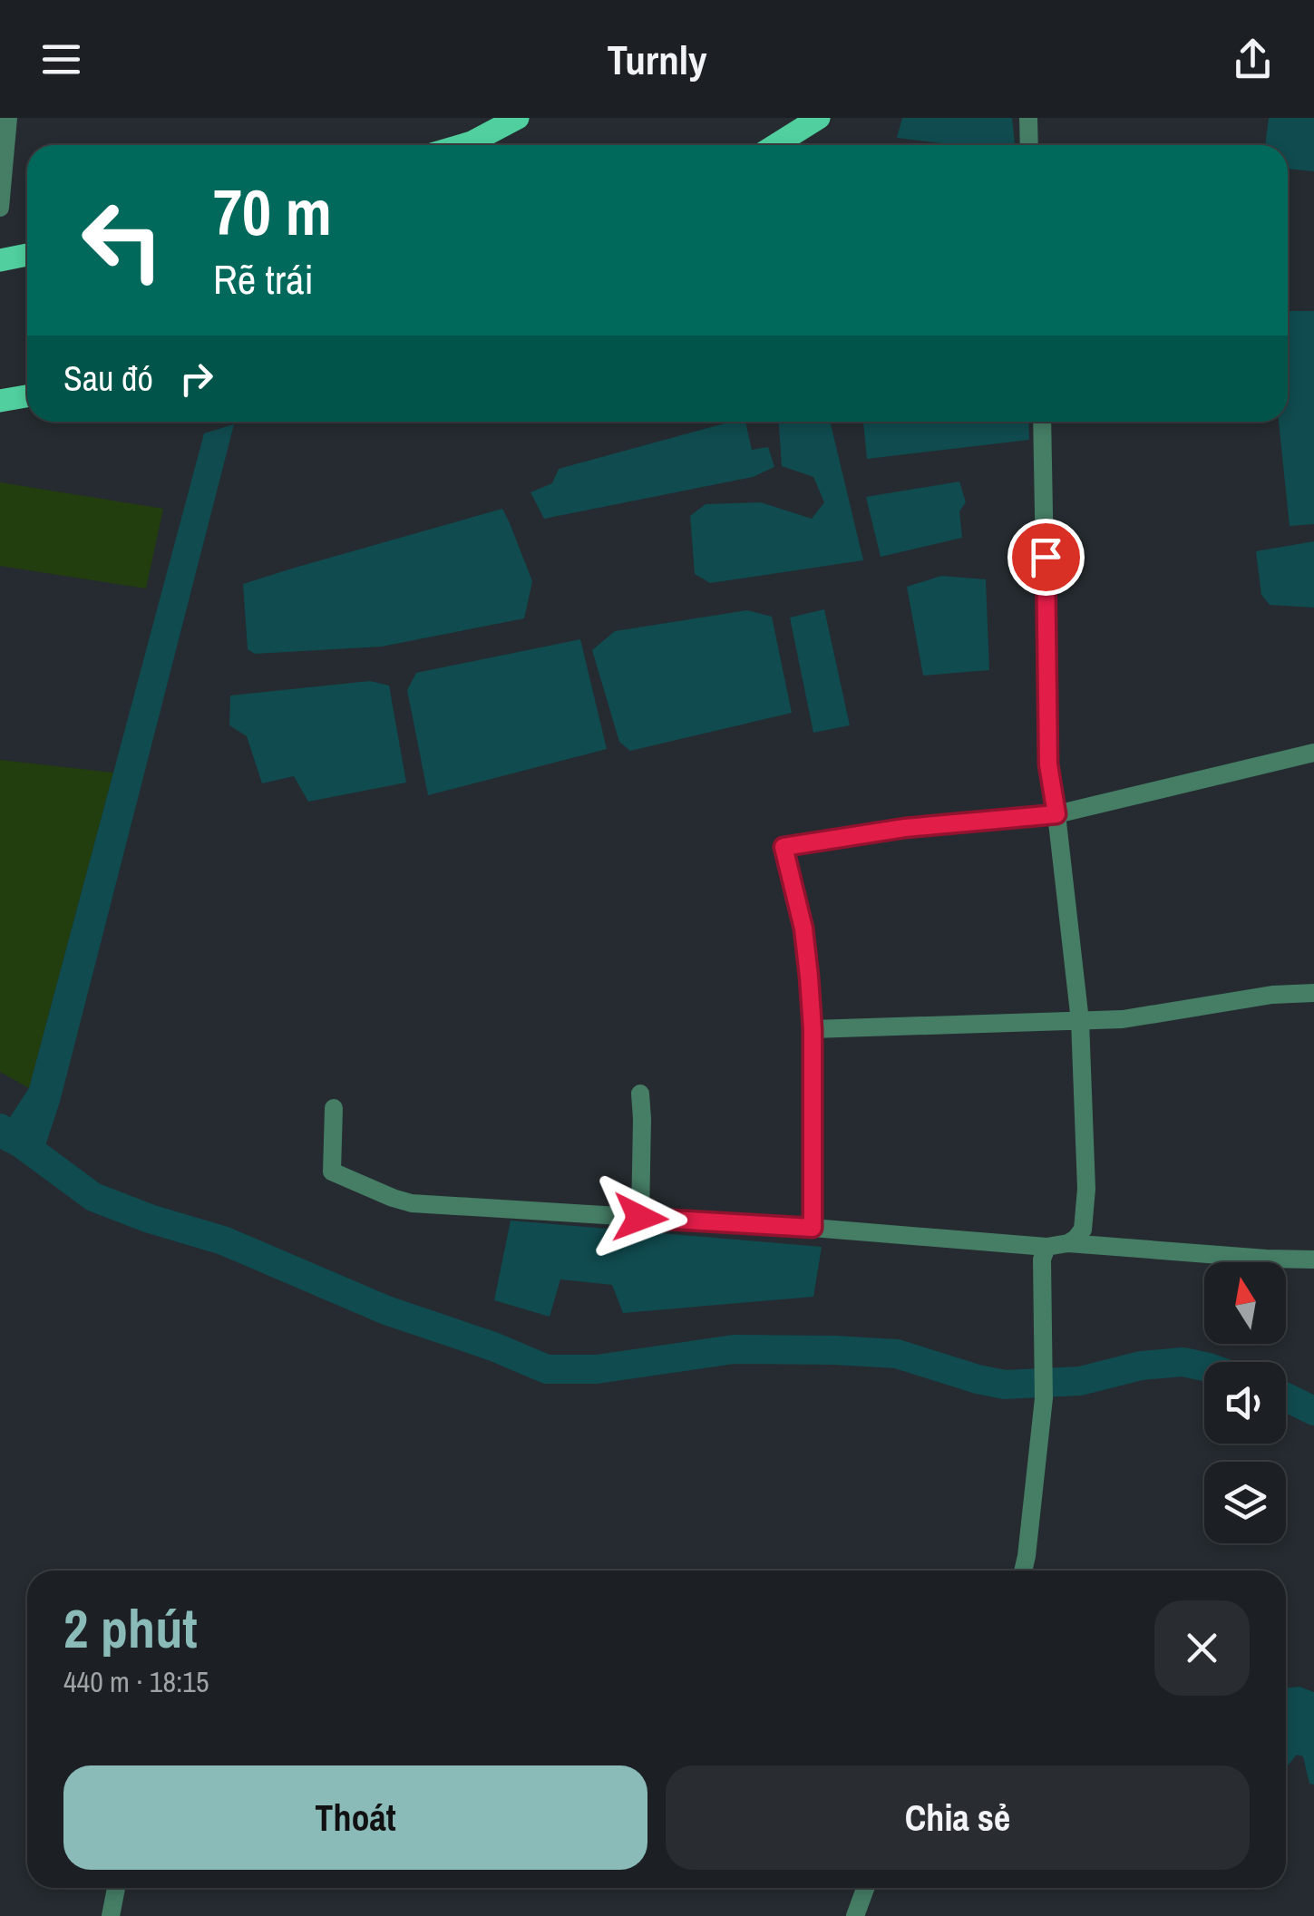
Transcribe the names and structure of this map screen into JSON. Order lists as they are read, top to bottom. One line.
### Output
{"north":"top","page":{"header":"Turnly","turn":["70 m","Rẽ trái"],"then":"Sau đó","heading":["2 phút","440 m · 18:15"],"buttons":["Thoát","Chia sẻ"]}}
